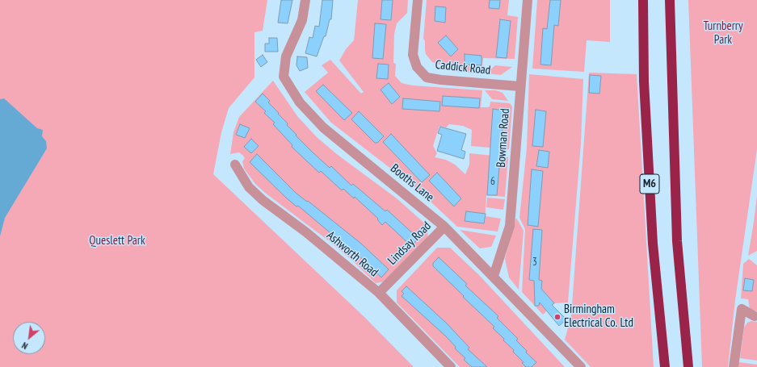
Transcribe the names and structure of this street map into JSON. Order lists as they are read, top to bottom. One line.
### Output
{"streets":{"highway":["M6"],"street":["Caddick Road","Bowman Road","Booths Lane","Lindsay Road","Ashworth Road"]},"crossings":[["Caddick Road","Bowman Road"],["Bowman Road","Booths Lane"],["Booths Lane","Lindsay Road"],["Lindsay Road","Ashworth Road"]],"parks":["Turnberry Park","Queslett Park"],"places":["Birmingham Electrical Co. Ltd"],"house_numbers":["6","3"],"north":"bottom left"}
